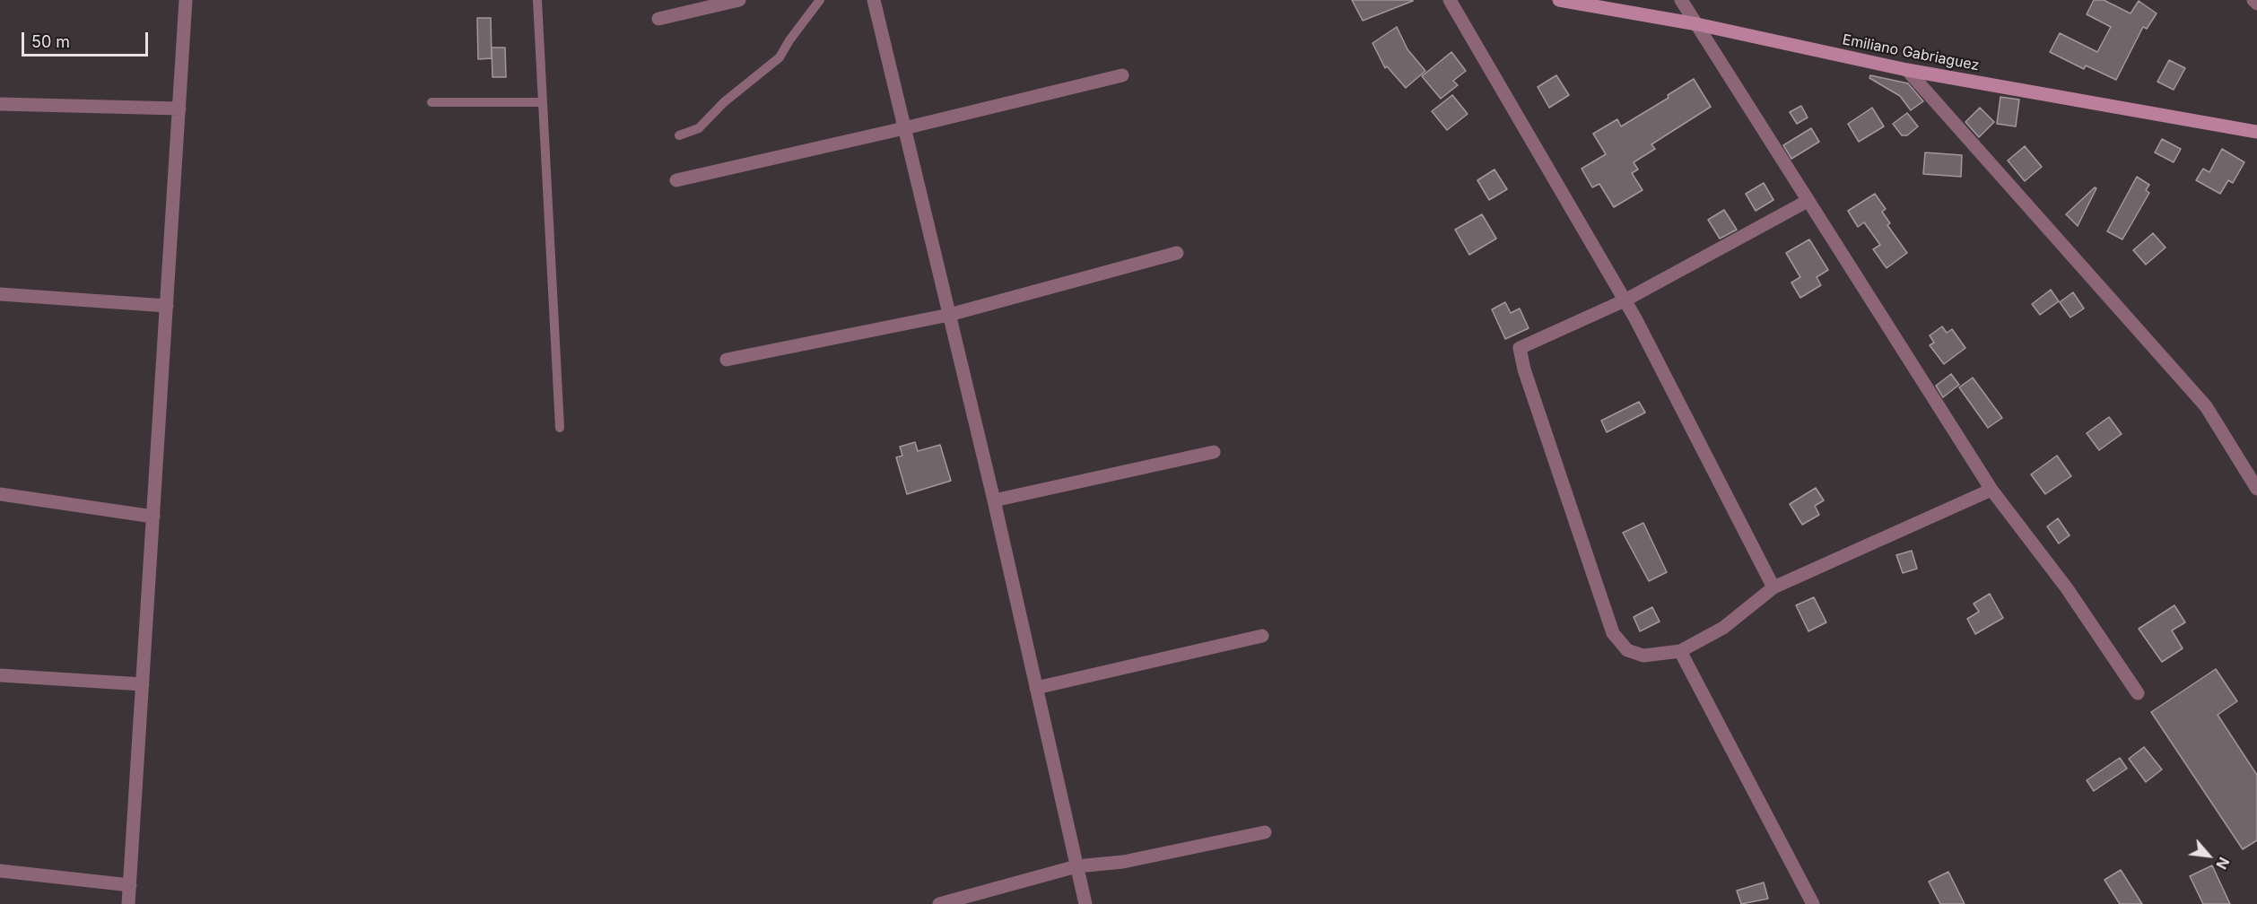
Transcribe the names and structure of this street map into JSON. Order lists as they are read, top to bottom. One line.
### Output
{"streets":{"main road":["Emiliano Gabriaguez"]},"scale_bar":"50 m","north":"bottom right"}
